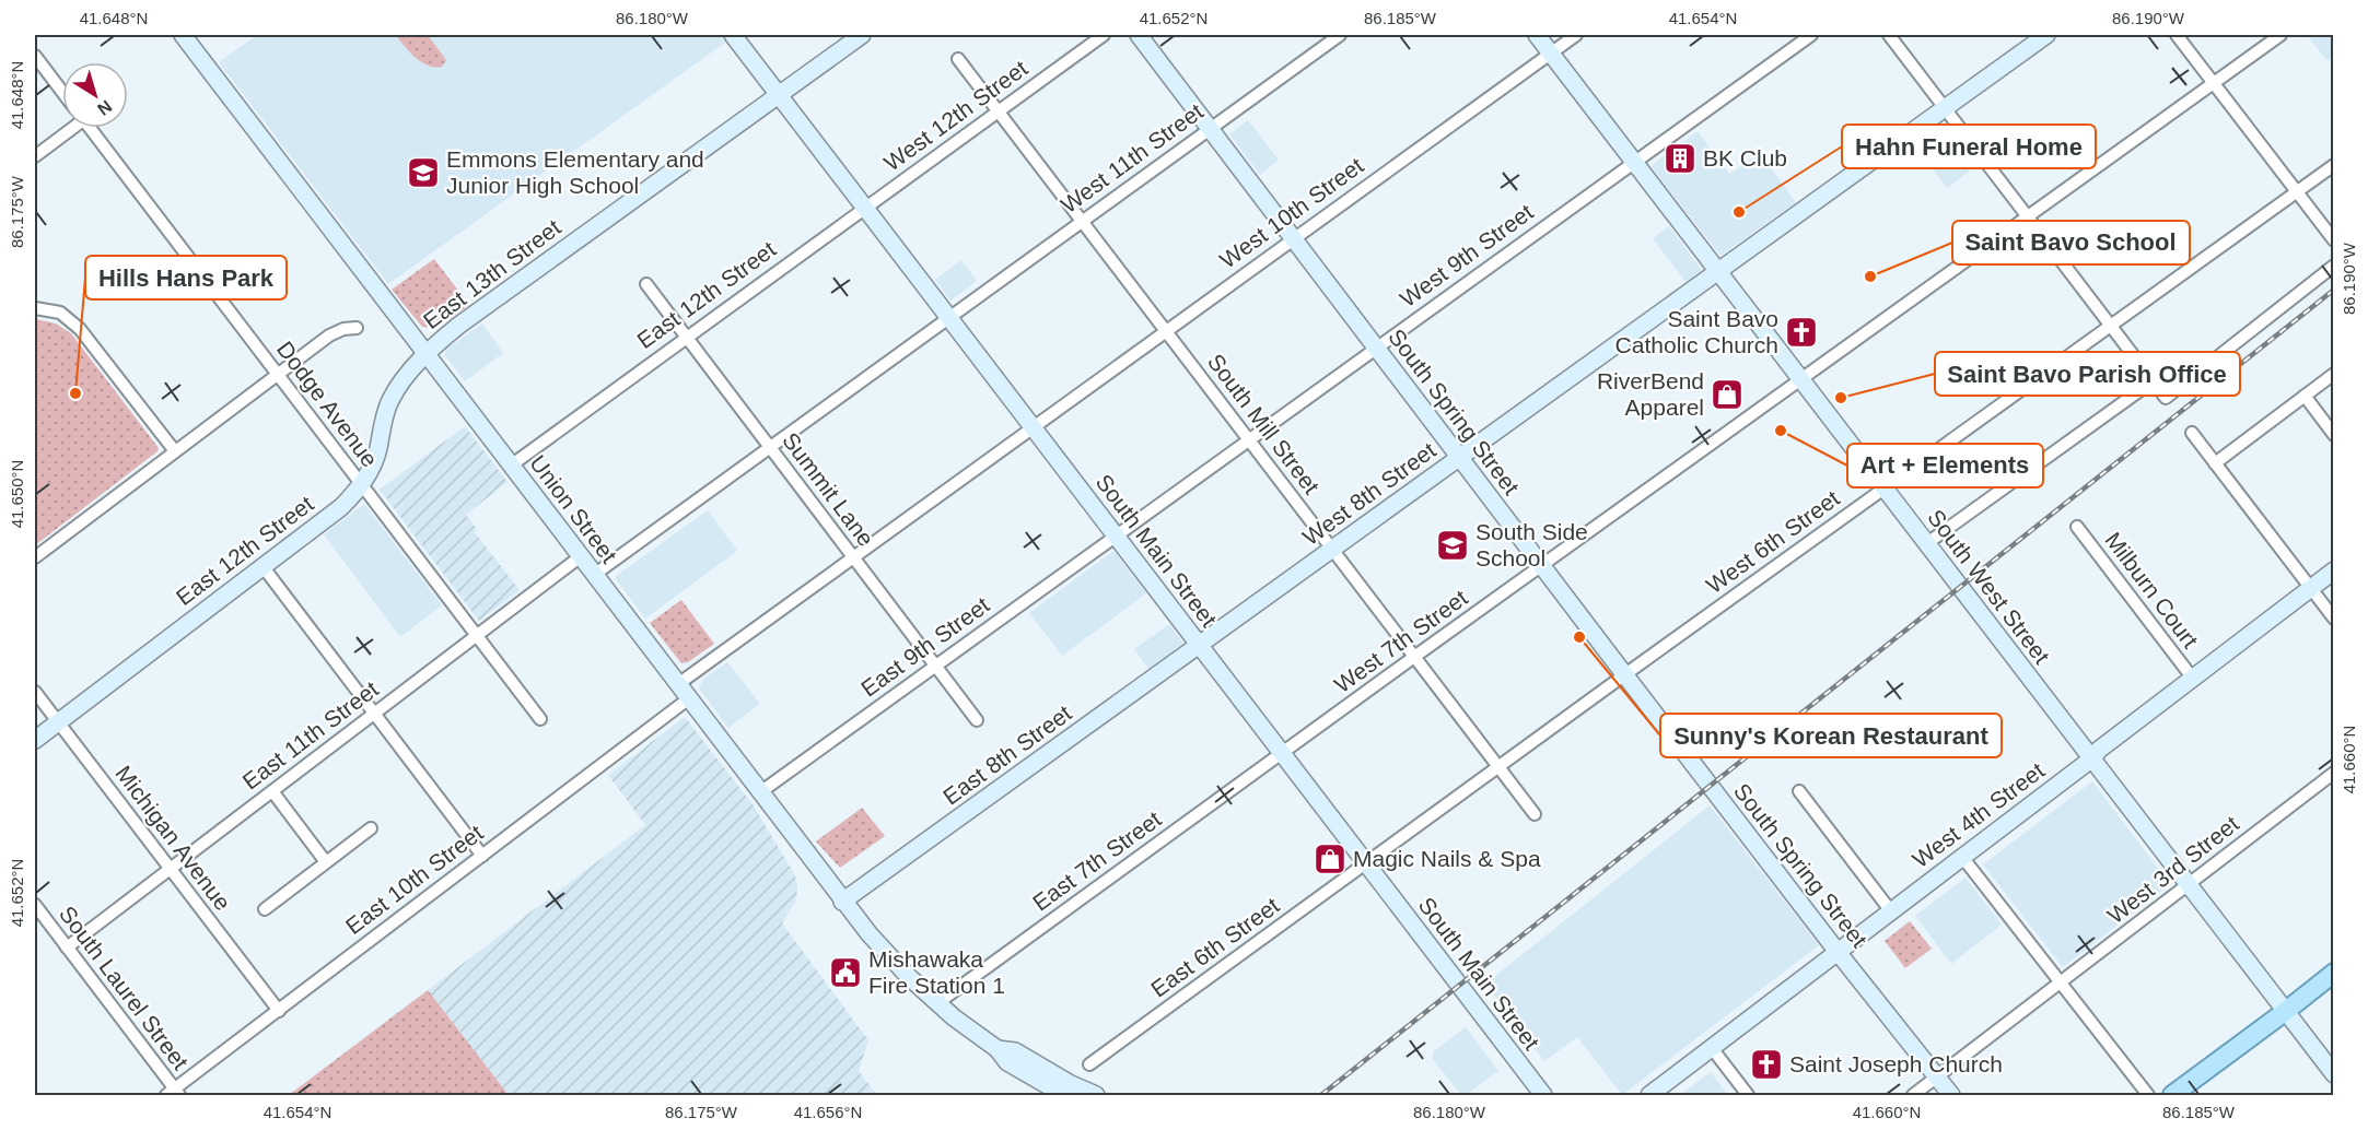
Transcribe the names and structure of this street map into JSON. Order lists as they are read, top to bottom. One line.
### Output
{"streets":{"street":["West 12th Street","West 11th Street","West 10th Street","West 9th Street","East 13th Street","East 12th Street","Dodge Avenue","South Spring Street","South Mill Street","Summit Lane","West 8th Street","Union Street","West 6th Street","South Main Street","South West Street","Milburn Court","West 7th Street","East 9th Street","East 11th Street","East 8th Street","West 4th Street","Michigan Avenue","East 7th Street","West 3rd Street","East 10th Street","East 6th Street","South Laurel Street"]},"crossings":[["West 12th Street","East 12th Street"],["West 12th Street","South Mill Street"],["West 12th Street","South Main Street"],["West 11th Street","South Spring Street"],["West 11th Street","South Mill Street"],["West 11th Street","South Main Street"],["West 10th Street","South Spring Street"],["West 10th Street","South Mill Street"],["West 10th Street","South Main Street"],["West 10th Street","South West Street"],["West 9th Street","South Spring Street"],["West 9th Street","South Mill Street"],["West 9th Street","South Main Street"],["West 9th Street","South West Street"],["West 9th Street","East 9th Street"],["East 13th Street","East 12th Street"],["East 13th Street","Union Street"],["East 13th Street","South Main Street"],["East 12th Street","Dodge Avenue"],["East 12th Street","Summit Lane"],["East 12th Street","Union Street"],["East 12th Street","South Main Street"],["East 12th Street","Michigan Avenue"],["Dodge Avenue","East 11th Street"],["South Spring Street","West 8th Street"],["South Spring Street","West 6th Street"],["South Spring Street","West 7th Street"],["South Spring Street","West 4th Street"],["South Spring Street","West 3rd Street"],["South Mill Street","West 8th Street"],["South Mill Street","West 6th Street"],["South Mill Street","West 7th Street"],["Summit Lane","East 9th Street"],["West 8th Street","South Main Street"],["West 8th Street","South West Street"],["West 8th Street","East 8th Street"],["Union Street","East 9th Street"],["Union Street","East 11th Street"],["Union Street","East 8th Street"],["Union Street","East 7th Street"],["Union Street","East 10th Street"],["West 6th Street","South Main Street"],["West 6th Street","South West Street"],["West 6th Street","East 6th Street"],["South Main Street","West 7th Street"],["South Main Street","East 9th Street"],["South Main Street","East 8th Street"],["South Main Street","East 7th Street"],["South Main Street","East 6th Street"],["South West Street","West 7th Street"],["South West Street","West 4th Street"],["South West Street","West 3rd Street"],["Milburn Court","West 4th Street"],["West 7th Street","East 7th Street"],["East 11th Street","Michigan Avenue"],["East 11th Street","South Laurel Street"],["Michigan Avenue","East 10th Street"],["East 10th Street","South Laurel Street"]],"places":{"building":["BK Club"],"school or university":["Emmons Elementary and Junior High School","South Side School"],"other":["Hahn Funeral Home","Saint Bavo School","Hills Hans Park","Saint Bavo Parish Office","Art + Elements","Sunny's Korean Restaurant"],"church":["Saint Bavo Catholic Church","Saint Joseph Church"],"shop":["RiverBend Apparel","Magic Nails & Spa"],"public building":["Mishawaka Fire Station 1"]},"north":"bottom right","coordinates":["41.648°N","86.180°W","41.652°N","86.185°W","41.654°N","86.190°W","86.175°W","41.650°N","41.660°N","41.656°N"]}
